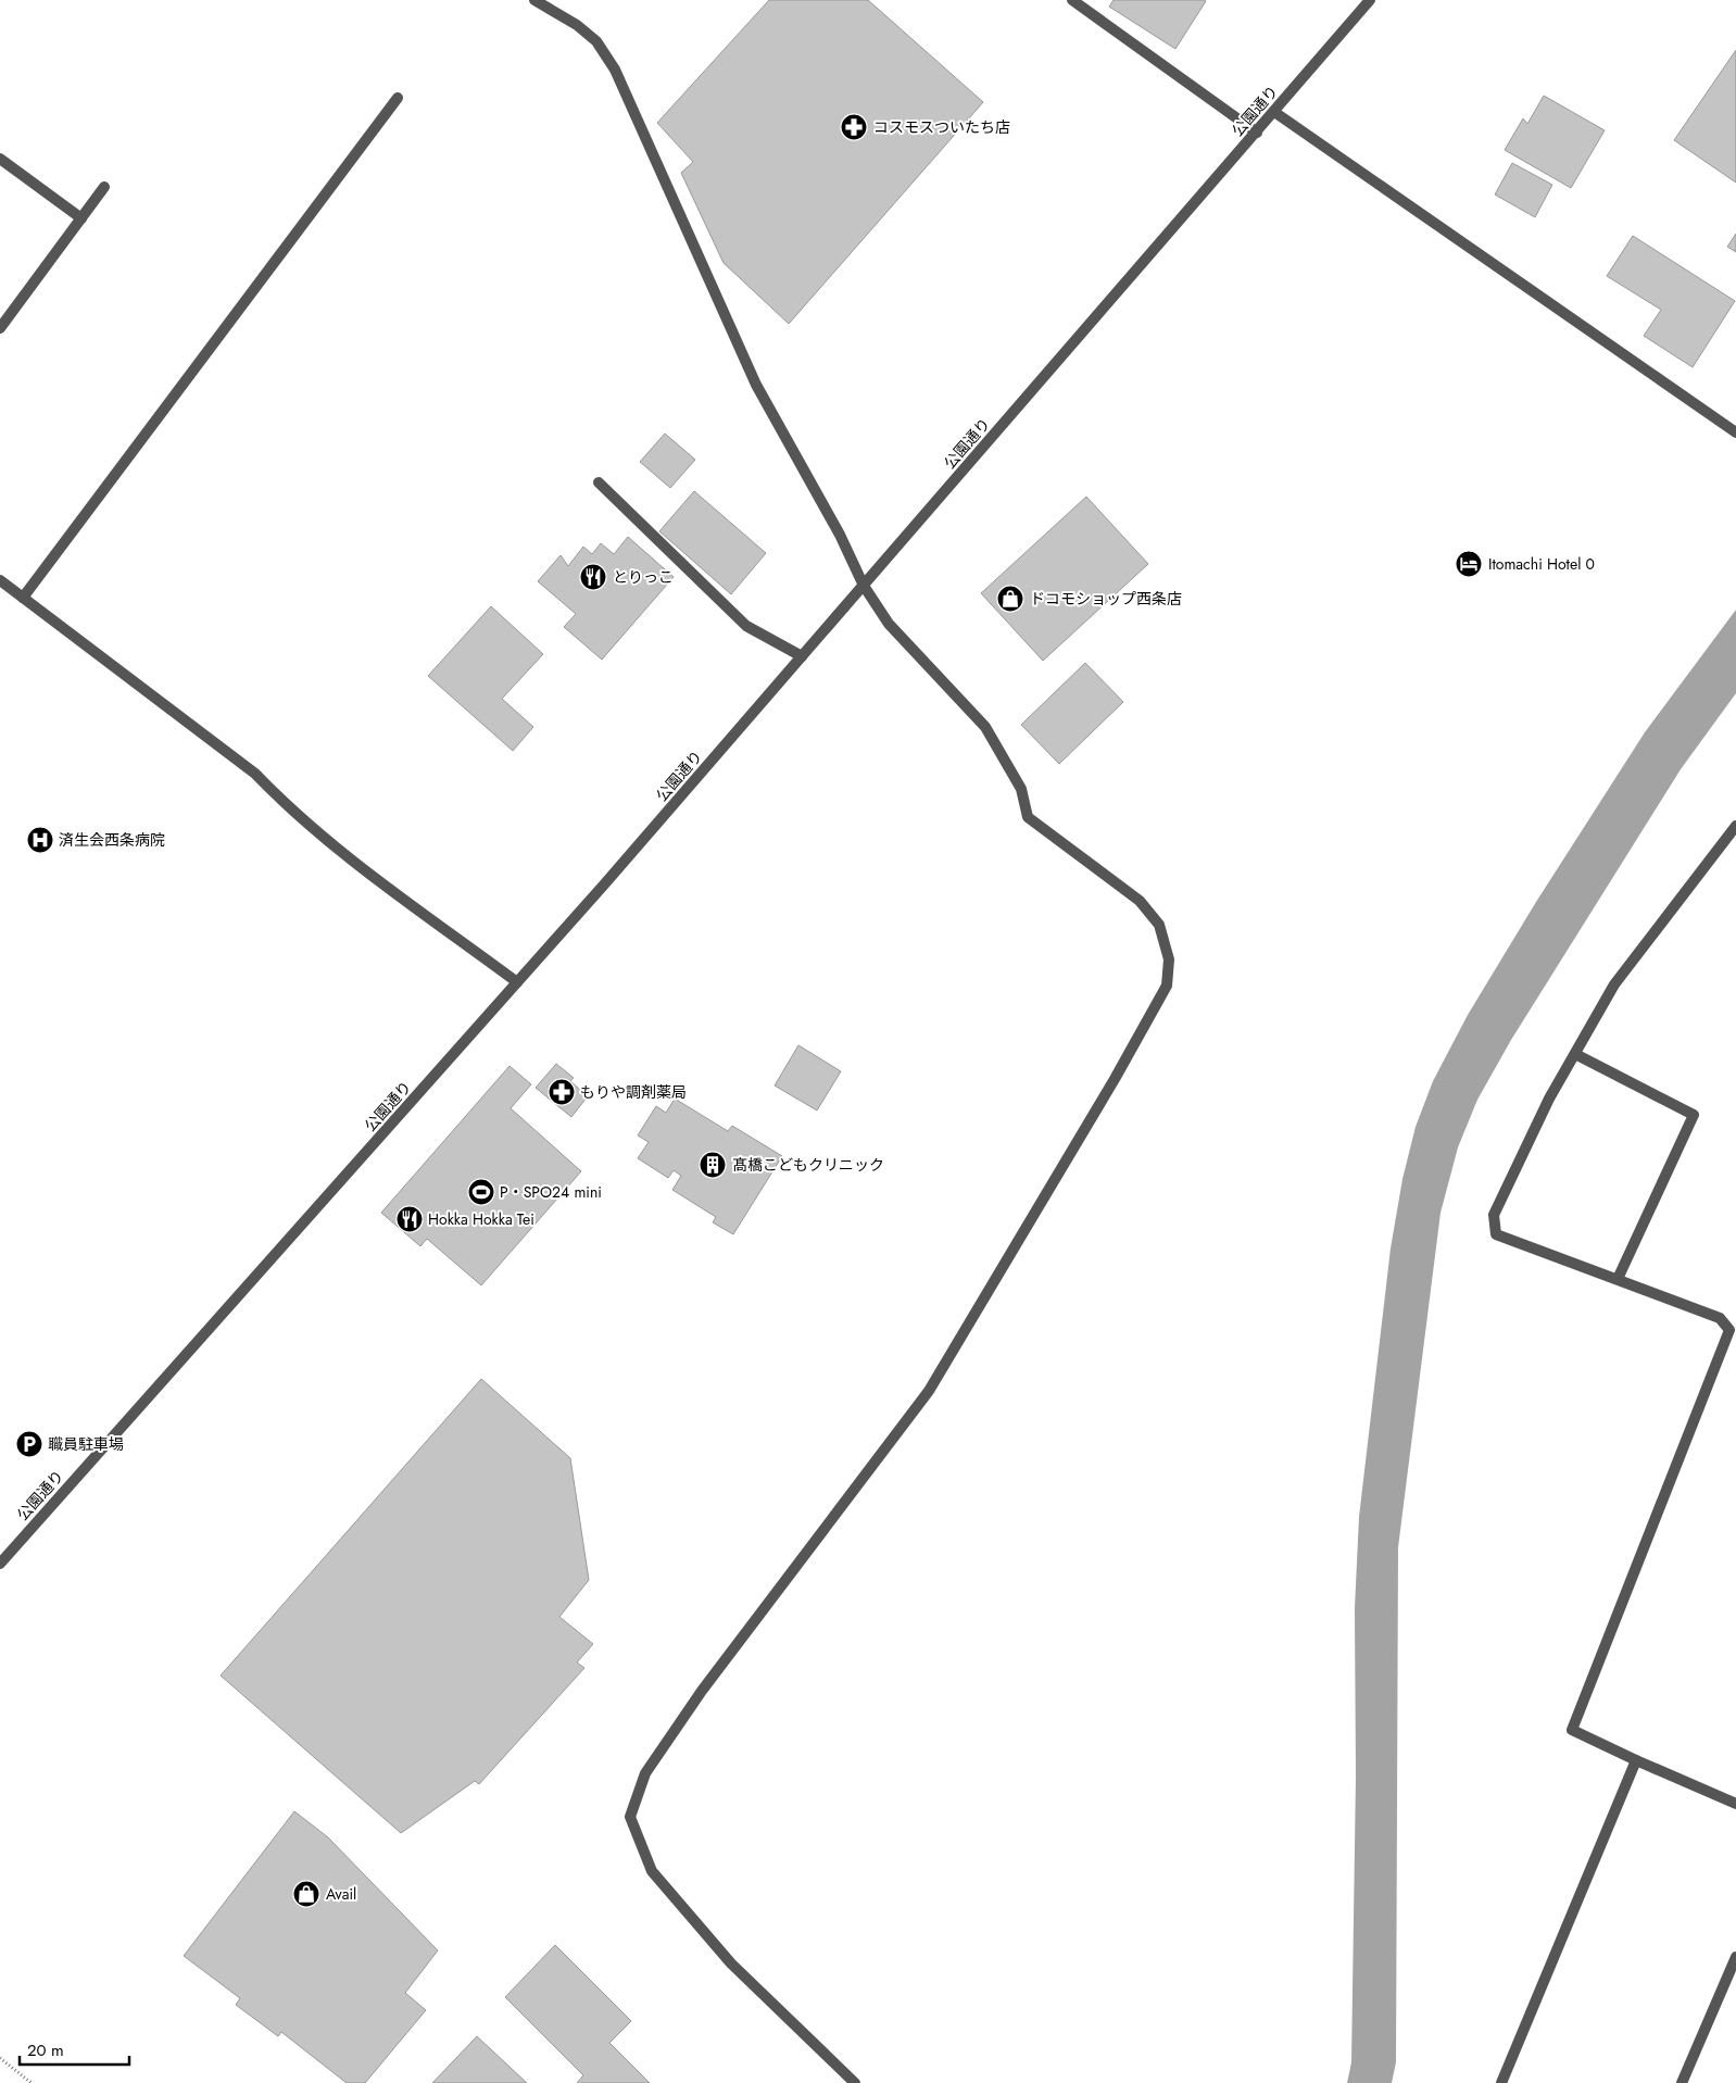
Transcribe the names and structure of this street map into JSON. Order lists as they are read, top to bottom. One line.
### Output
{"streets":{"street":["公園通り"]},"places":{"pharmacy":["コスモスついたち店","もりや調剤薬局"],"hotel":["Itomachi Hotel 0"],"restaurant":["とりっこ","Hokka Hokka Tei"],"shop":["ドコモショップ西条店","Avail"],"hospital":["済生会西条病院"],"building":["髙橋こどもクリニック"],"sports":["P・SPO24 mini"],"parking":["職員駐車場"]},"scale_bar":"20 m"}
